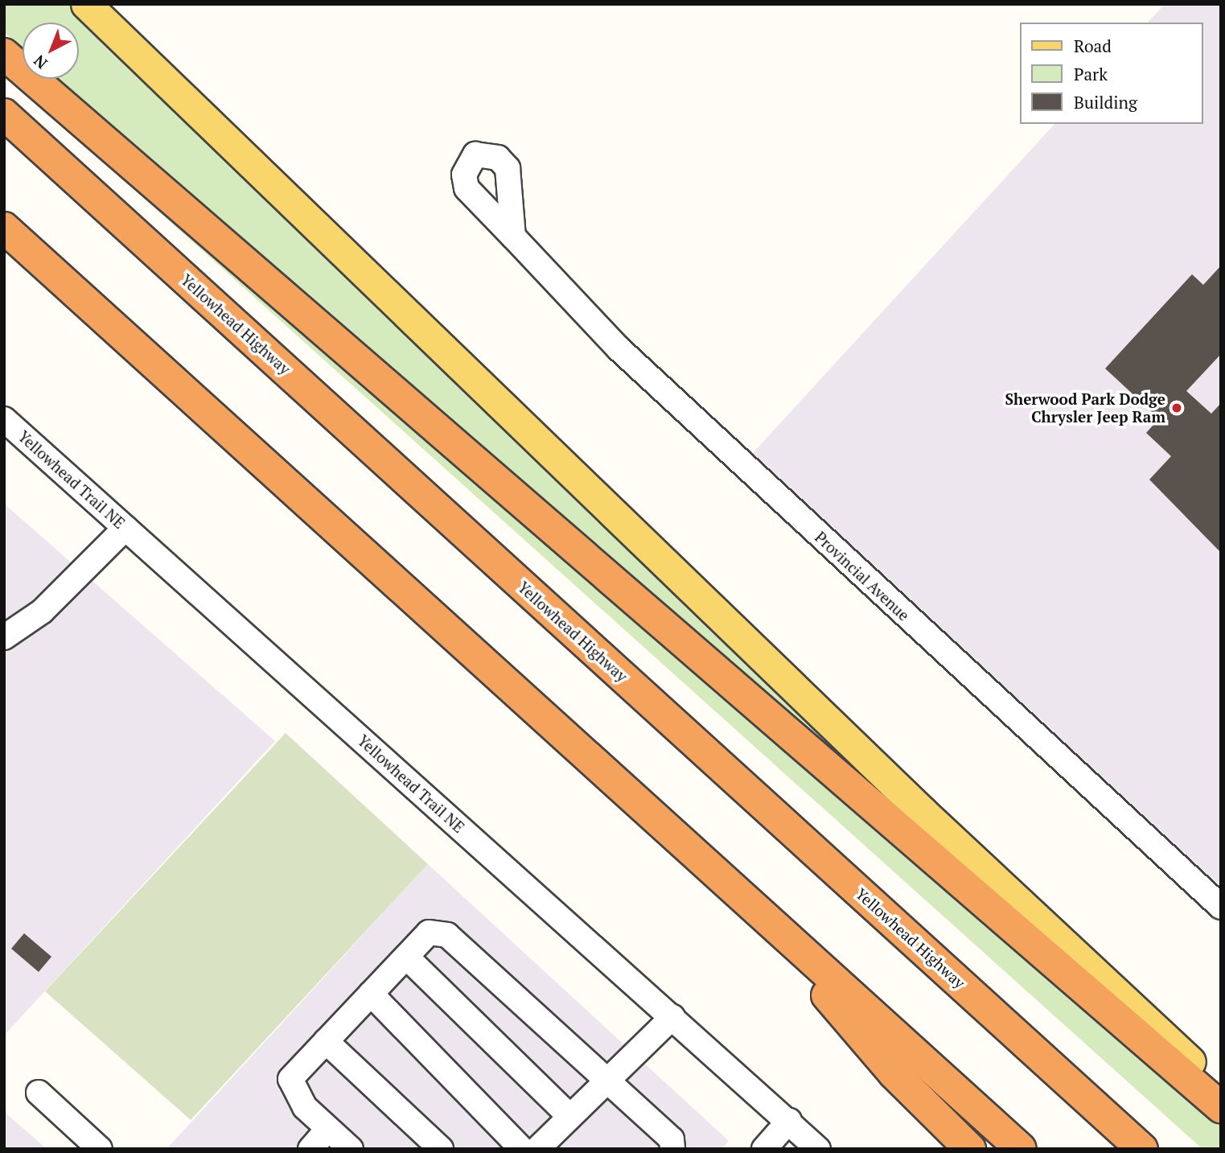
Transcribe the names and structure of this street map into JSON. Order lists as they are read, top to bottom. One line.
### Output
{"streets":{"highway":["Yellowhead Highway"],"street":["Yellowhead Trail NE","Provincial Avenue"]},"places":["Sherwood Park Dodge Chrysler Jeep Ram"],"legend":["Road","Park","Building"],"north":"bottom left"}
